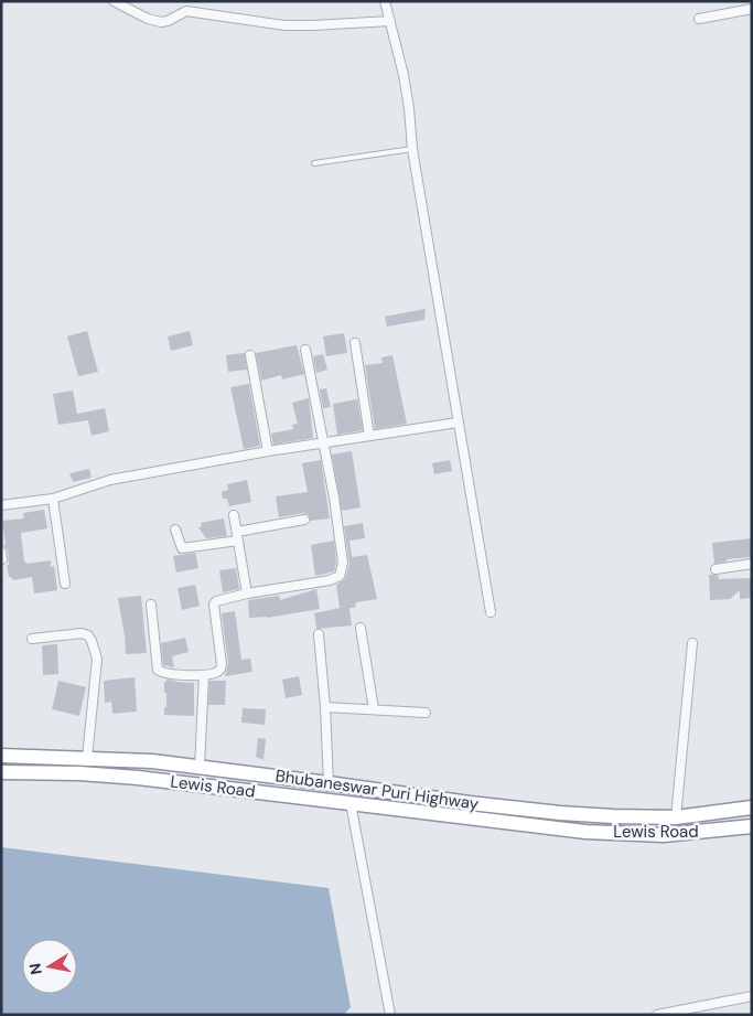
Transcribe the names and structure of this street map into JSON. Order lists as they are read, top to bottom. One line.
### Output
{"streets":{"highway":["Lewis Road","Bhubaneswar Puri Highway"]},"north":"left"}
